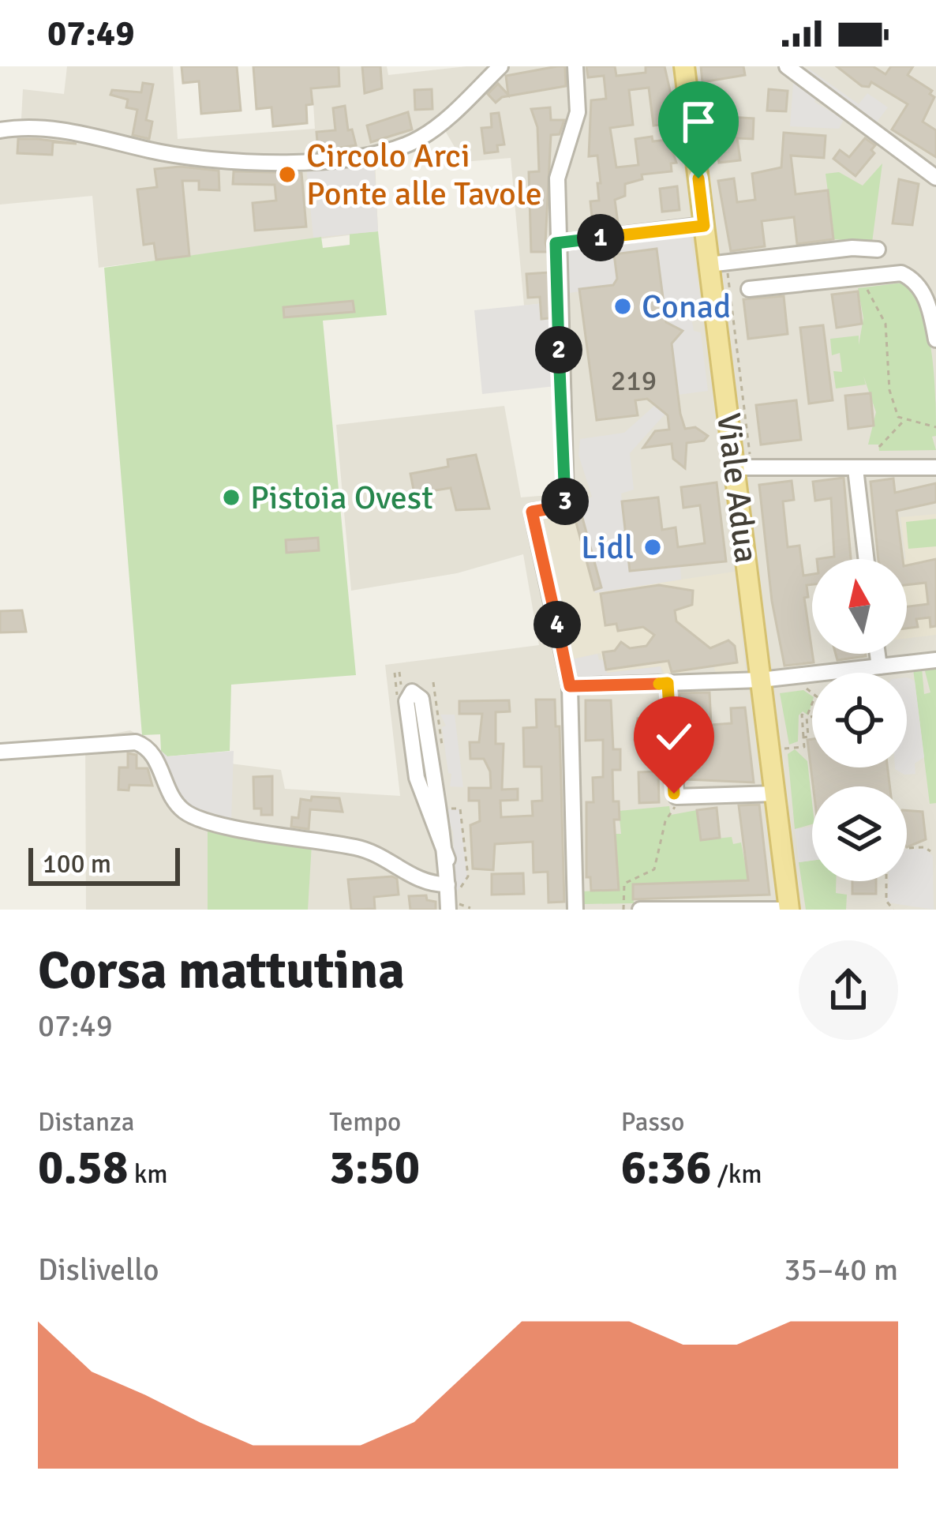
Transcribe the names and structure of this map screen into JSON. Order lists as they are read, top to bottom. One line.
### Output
{"streets":{"main road":["Viale Adua"]},"places":["Circolo Arci Ponte alle Tavole","Conad","Pistoia Ovest","Lidl"],"house_numbers":["219"],"scale_bar":"100 m","north":"top","page":{"status":"07:49","pins":["1","2","3","4"],"scale":"100 m","heading":["Corsa mattutina","07:49"],"stats":[["Distanza","0.58 km"],["Tempo","3:50"],["Passo","6:36 /km"]],"chart":["Dislivello","35–40 m"]}}
